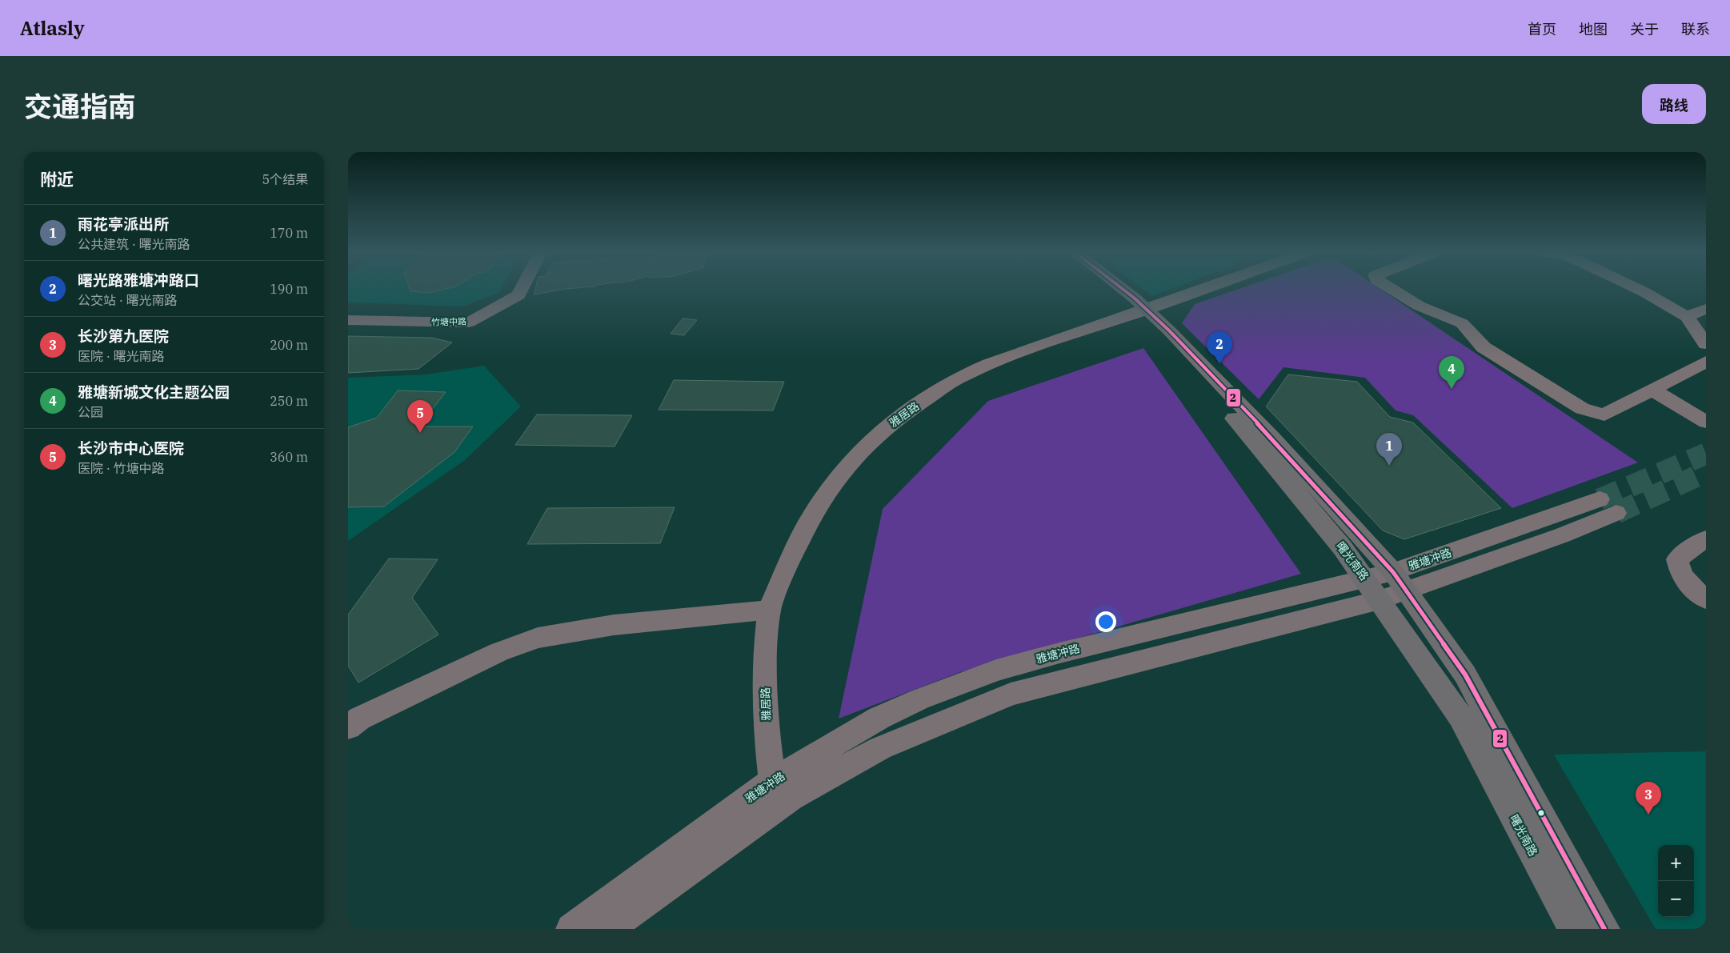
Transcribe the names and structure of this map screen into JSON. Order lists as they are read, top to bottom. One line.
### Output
{"streets":{"main road":["曙光南路"],"street":["竹塘中路","雅居路","雅塘冲路"]},"crossings":[["雅居路","雅塘冲路"],["雅居路","曙光南路"],["雅塘冲路","曙光南路"]],"lines":["transit line 2"],"page":{"header":"Atlasly","nav":["首页","地图","关于","联系"],"title":"交通指南","buttons":"路线","heading":["附近","5个结果"],"list":[{"mark":"1","name":"雨花亭派出所","note":"公共建筑 · 曙光南路","value":"170 m"},{"mark":"2","name":"曙光路雅塘冲路口","note":"公交站 · 曙光南路","value":"190 m"},{"mark":"3","name":"长沙第九医院","note":"医院 · 曙光南路","value":"200 m"},{"mark":"4","name":"雅塘新城文化主题公园","note":"公园","value":"250 m"},{"mark":"5","name":"长沙市中心医院","note":"医院 · 竹塘中路","value":"360 m"}],"pins":["2","4","5","1","3"],"map_buttons":["+","−"]}}
